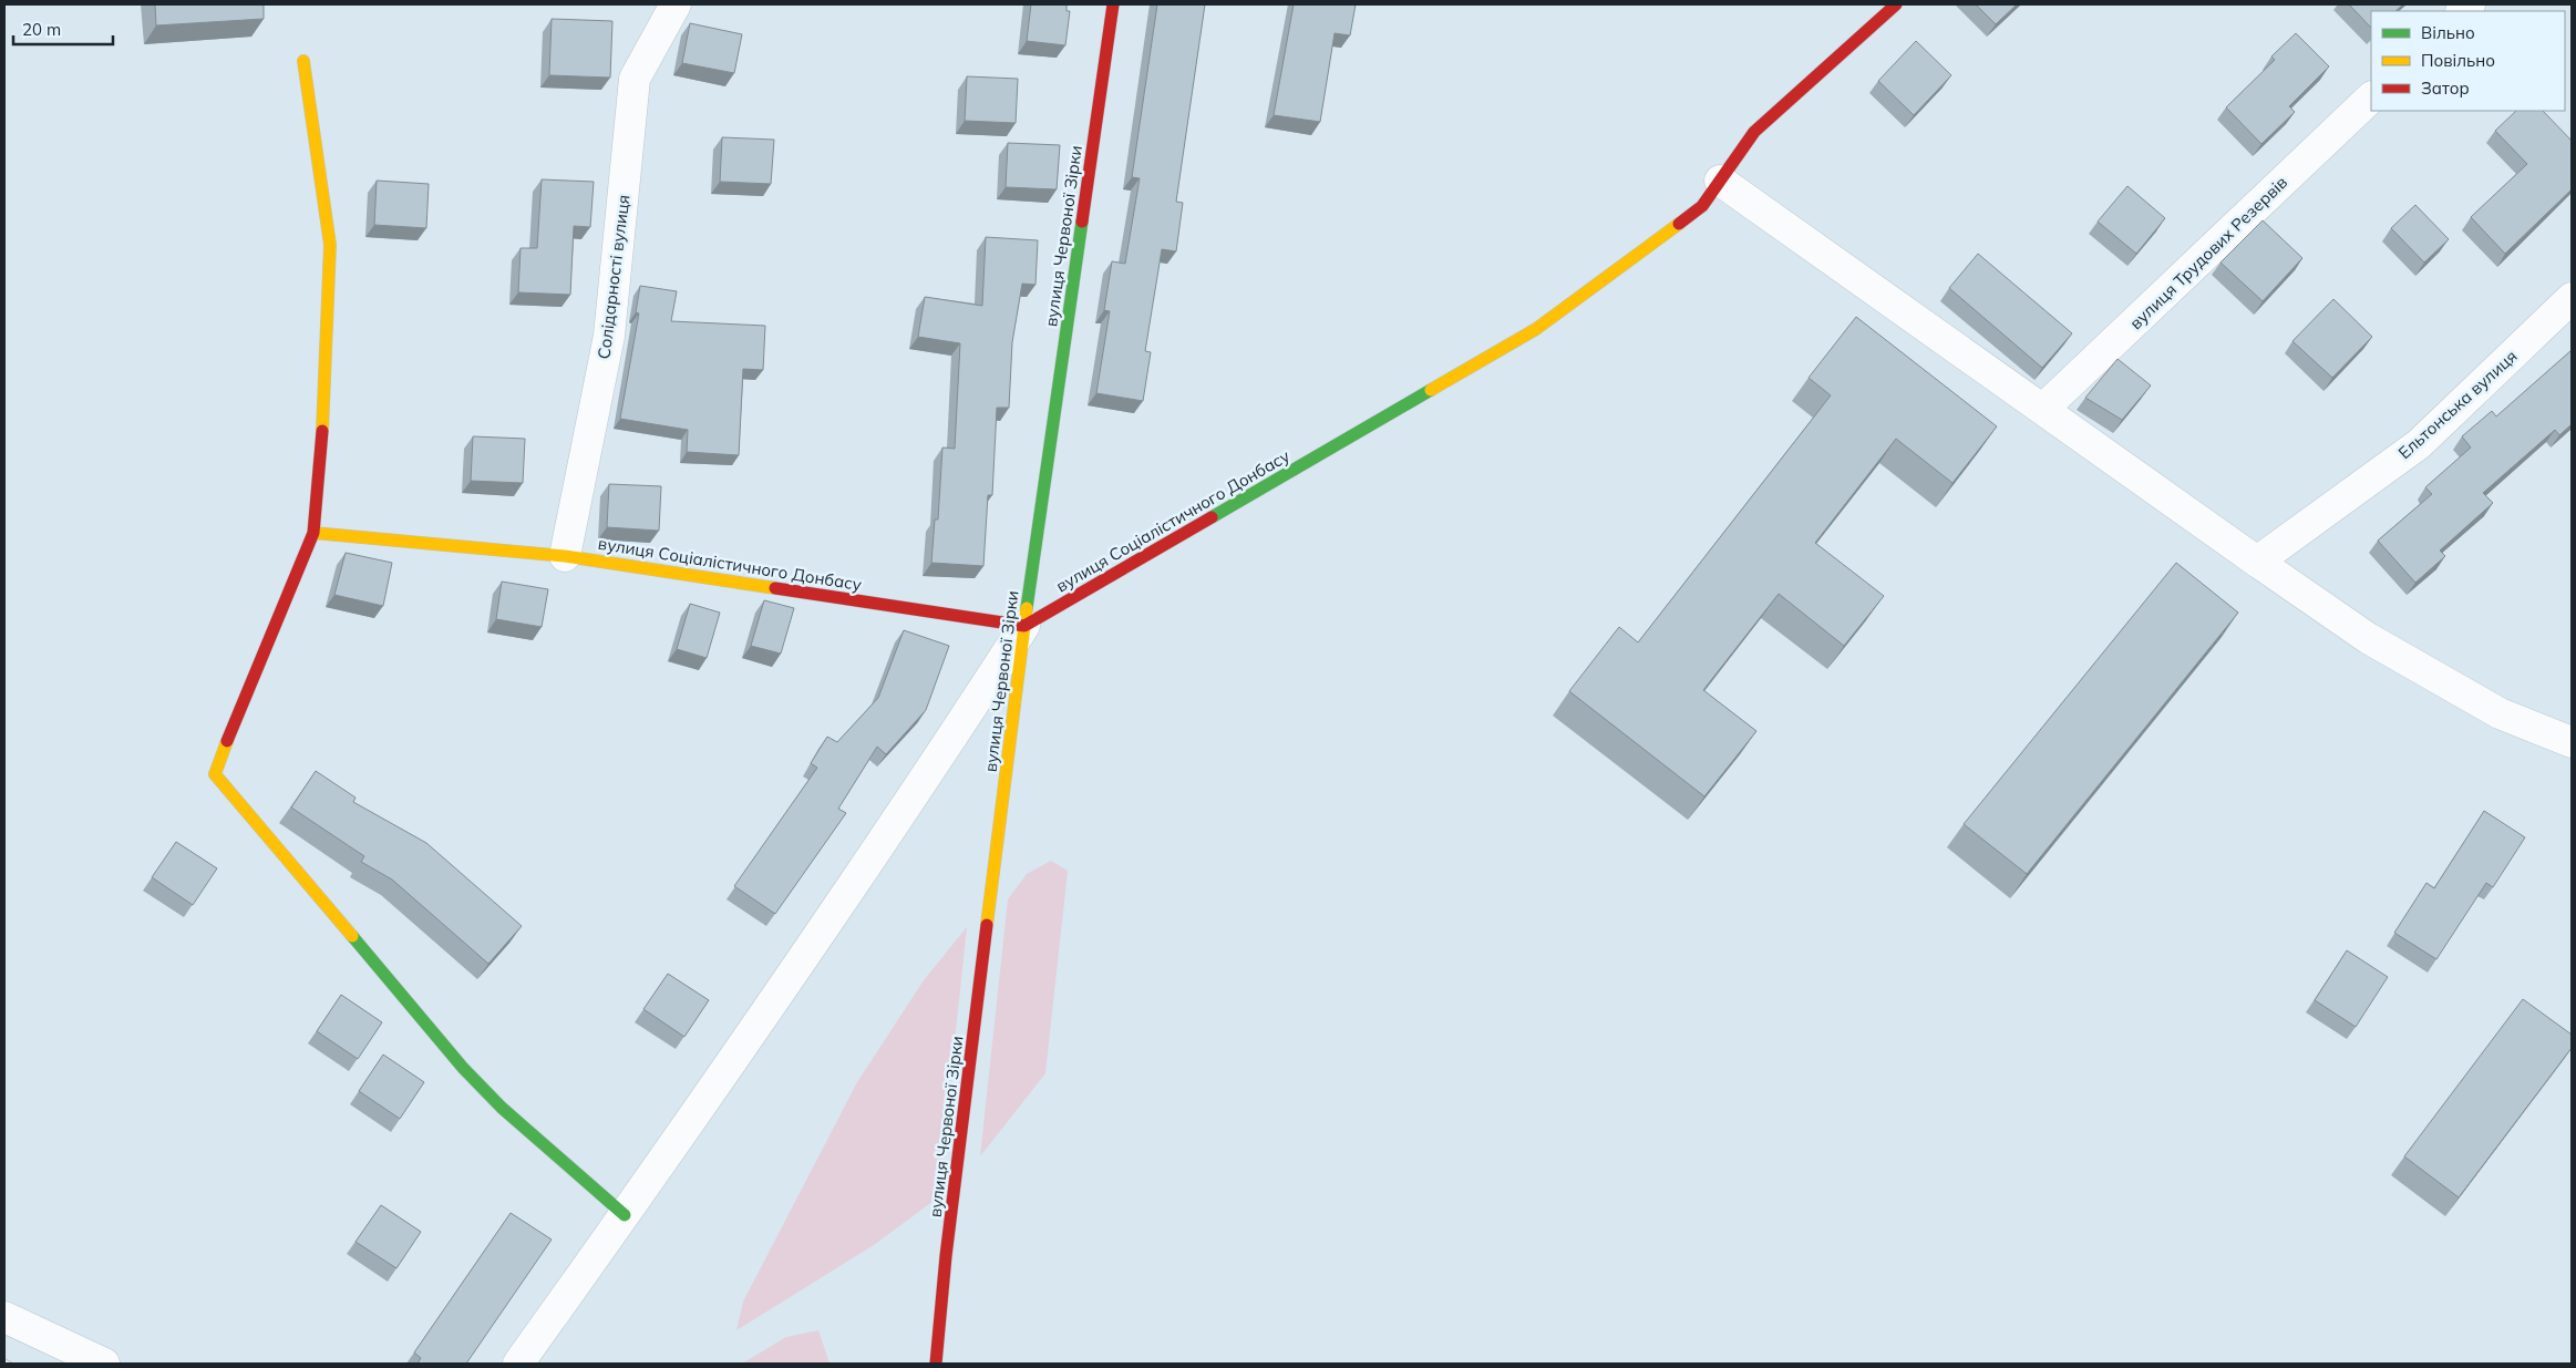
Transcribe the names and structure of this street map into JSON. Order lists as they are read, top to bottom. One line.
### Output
{"streets":{"street":["вулиця Червоної Зірки","вулиця Трудових Резервів","Солідарності вулиця","Ельтонська вулиця","вулиця Соціалістичного Донбасу"]},"crossings":[["вулиця Червоної Зірки","вулиця Соціалістичного Донбасу"],["Солідарності вулиця","вулиця Соціалістичного Донбасу"]],"legend":["Вільно","Повільно","Затор"],"scale_bar":"20 m"}
